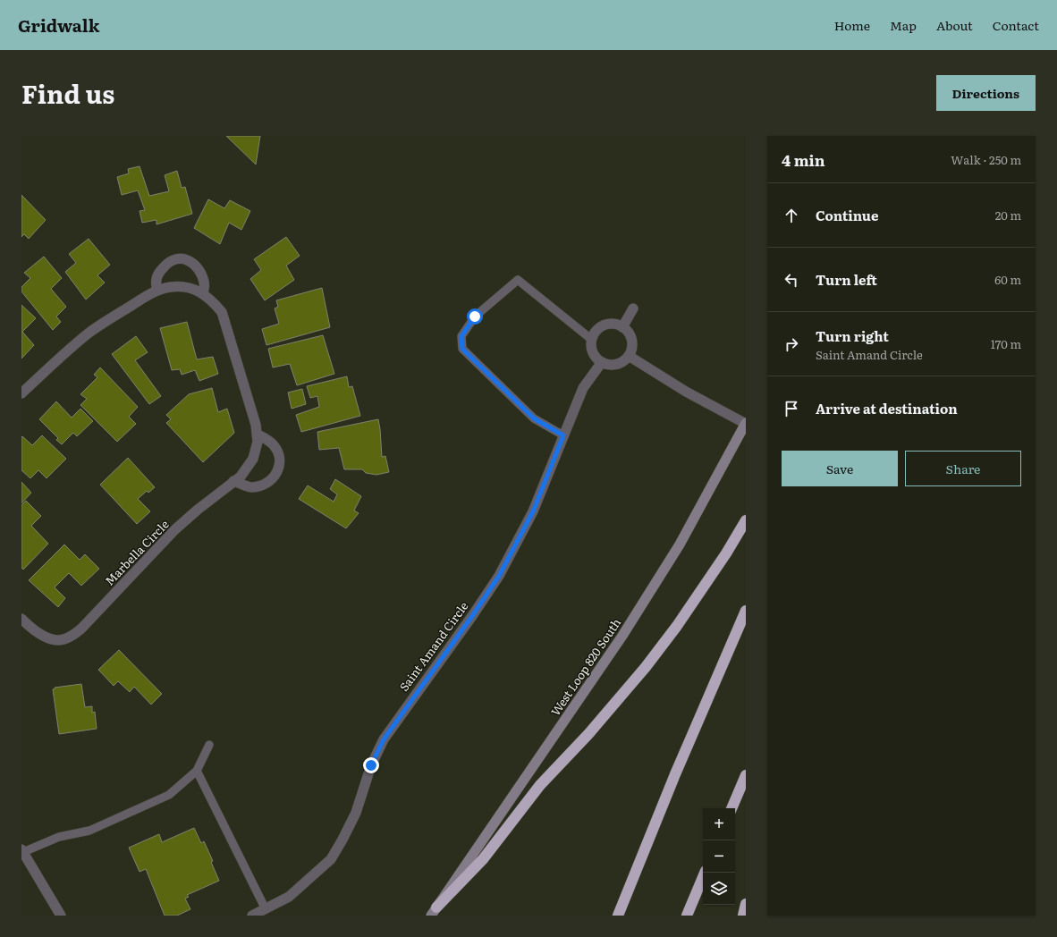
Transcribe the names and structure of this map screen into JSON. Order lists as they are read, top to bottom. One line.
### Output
{"streets":{"main road":["West Loop 820 South"],"street":["Marbella Circle","Saint Amand Circle"]},"page":{"header":"Gridwalk","nav":["Home","Map","About","Contact"],"title":"Find us","buttons":["Directions",["Save","Share"]],"heading":["4 min","Walk · 250 m"],"list":[["Continue","20 m"],["Turn left","60 m"],["Turn right","Saint Amand Circle","170 m"],"Arrive at destination"],"map_buttons":["+","−"]}}
